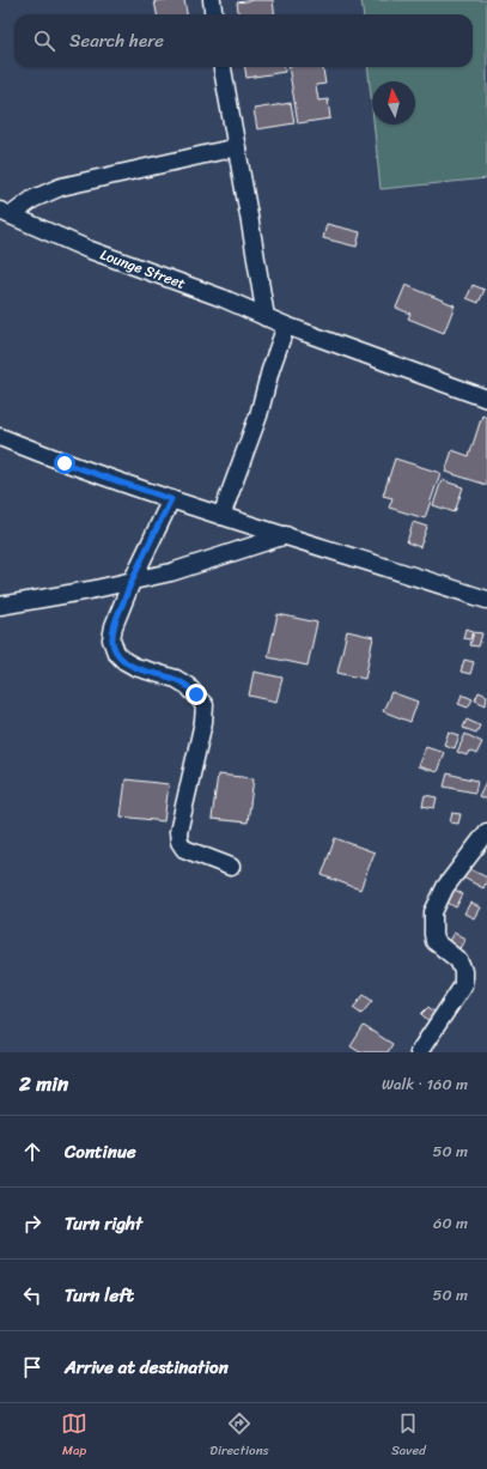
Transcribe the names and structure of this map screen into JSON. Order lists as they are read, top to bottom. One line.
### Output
{"streets":{"street":["Lounge Street"]},"north":"top","page":{"search":"Search here","heading":["2 min","Walk · 160 m"],"list":[["Continue","50 m"],["Turn right","60 m"],["Turn left","50 m"],"Arrive at destination"],"nav":["Map","Directions","Saved"]}}
